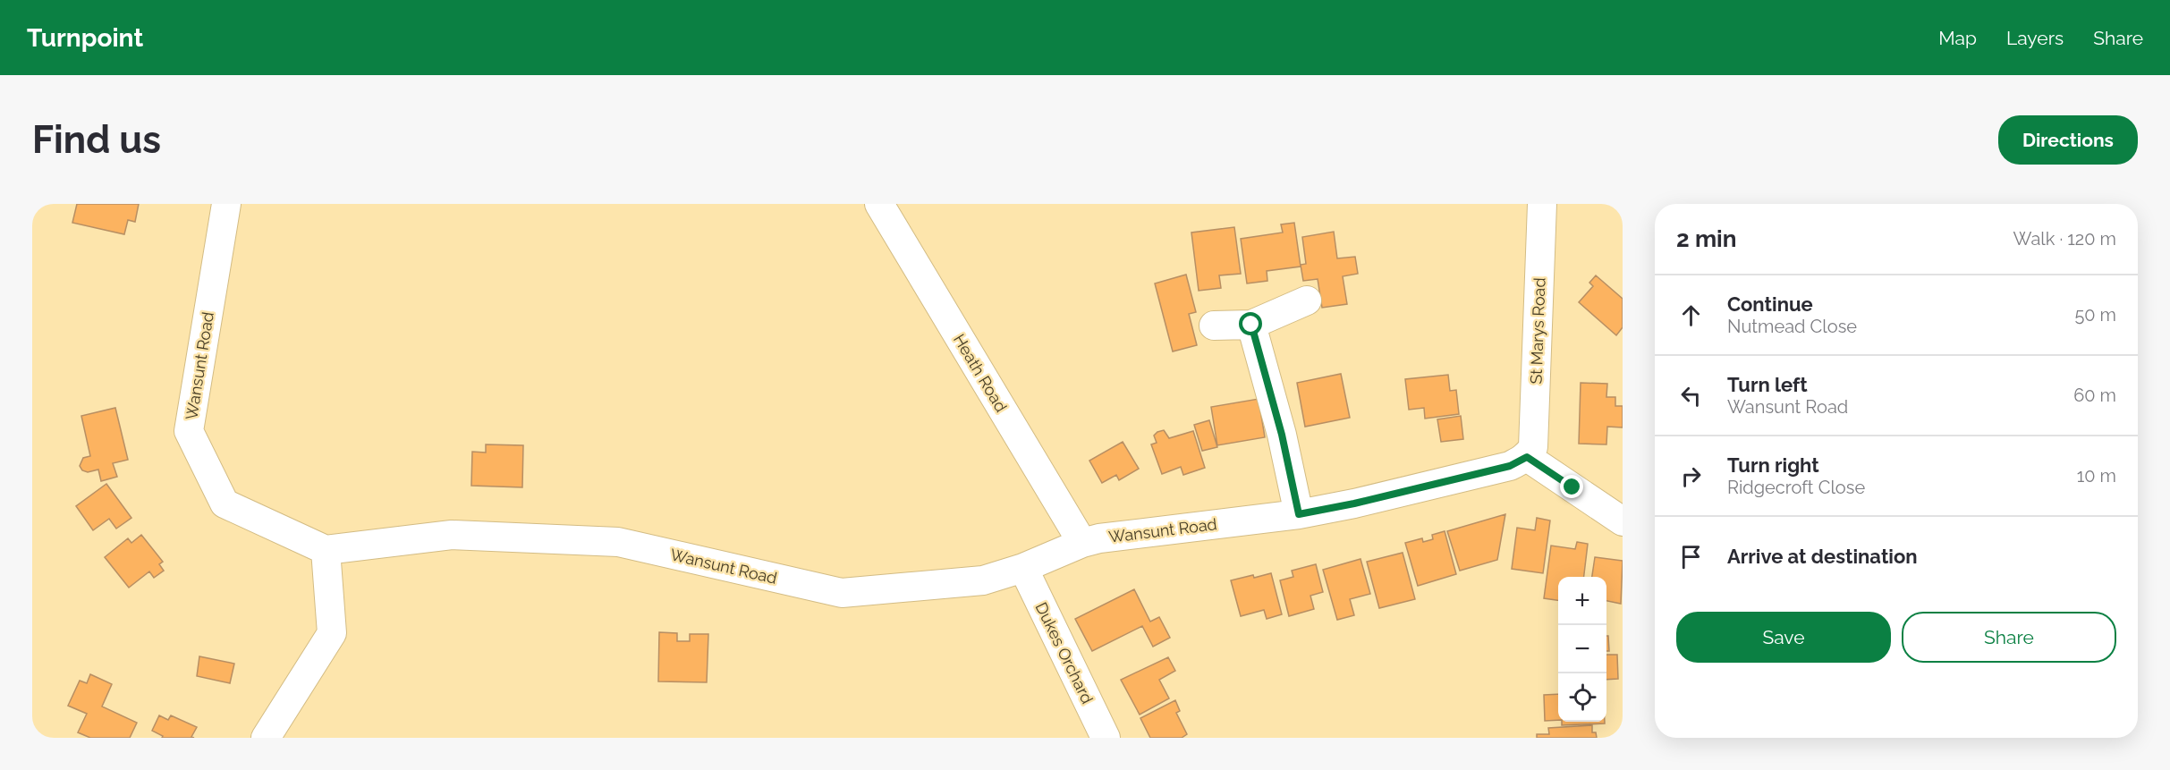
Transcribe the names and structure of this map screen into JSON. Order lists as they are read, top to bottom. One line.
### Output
{"streets":{"street":["St Marys Road","Wansunt Road","Heath Road","Dukes Orchard"]},"crossings":[["St Marys Road","Wansunt Road"],["Wansunt Road","Heath Road"],["Wansunt Road","Dukes Orchard"]],"page":{"header":"Turnpoint","nav":["Map","Layers","Share"],"buttons":["Directions",["Save","Share"]],"title":"Find us","heading":["2 min","Walk · 120 m"],"list":[["Continue","Nutmead Close","50 m"],["Turn left","Wansunt Road","60 m"],["Turn right","Ridgecroft Close","10 m"],"Arrive at destination"],"map_buttons":["+","−"]}}
